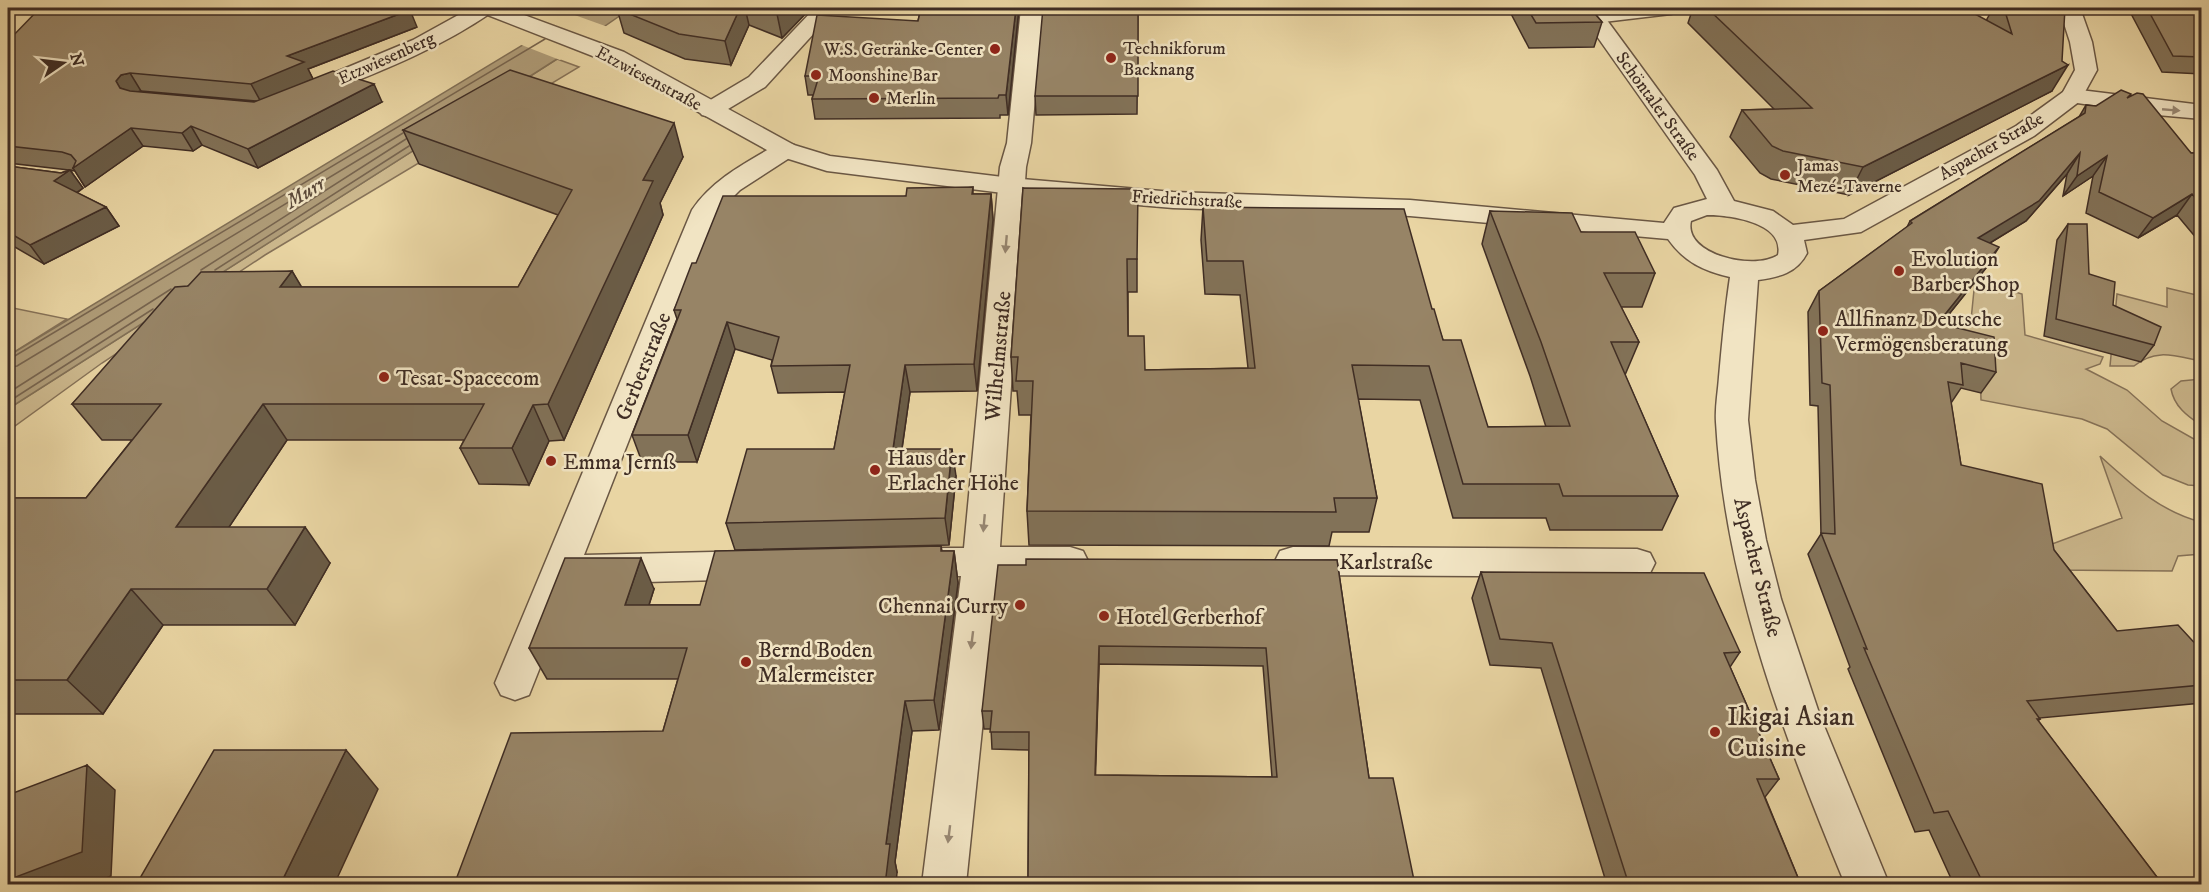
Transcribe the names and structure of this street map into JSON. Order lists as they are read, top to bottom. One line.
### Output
{"streets":{"street":["Etzwiesenberg","Etzwiesenstraße","Schöntaler Straße","Aspacher Straße","Friedrichstraße","Wilhelmstraße","Gerberstraße","Karlstraße"]},"crossings":[["Etzwiesenberg","Etzwiesenstraße"],["Etzwiesenstraße","Friedrichstraße"],["Friedrichstraße","Wilhelmstraße"],["Friedrichstraße","Gerberstraße"]],"one_way":["Wilhelmstraße"],"water":["Murr"],"places":["W.S. Getränke-Center","Technikforum Backnang","Moonshine Bar","Merlin","Jamas Mezé-Taverne","Evolution Barber Shop","Allfinanz Deutsche Vermögensberatung","Tesat-Spacecom","Emma Jernß","Haus der Erlacher Höhe","Chennai Curry","Hotel Gerberhof","Bernd Boden Malermeister","Ikigai Asian Cuisine"],"north":"right"}
